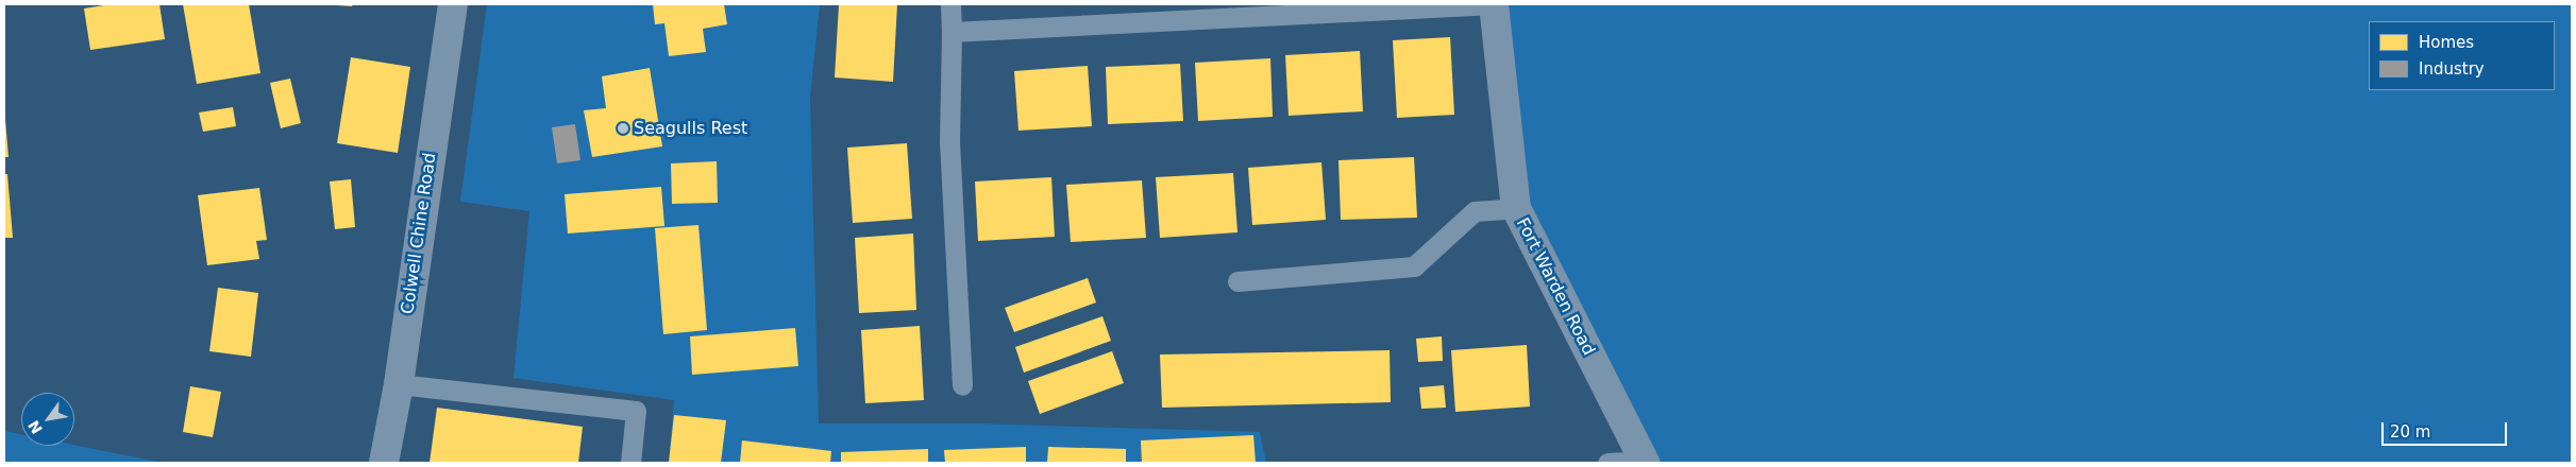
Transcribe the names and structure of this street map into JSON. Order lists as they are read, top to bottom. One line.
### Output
{"streets":{"street":["Colwell Chine Road","Fort Warden Road"]},"places":["Seagulls Rest"],"legend":["Homes","Industry"],"scale_bar":"20 m","north":"bottom left"}
